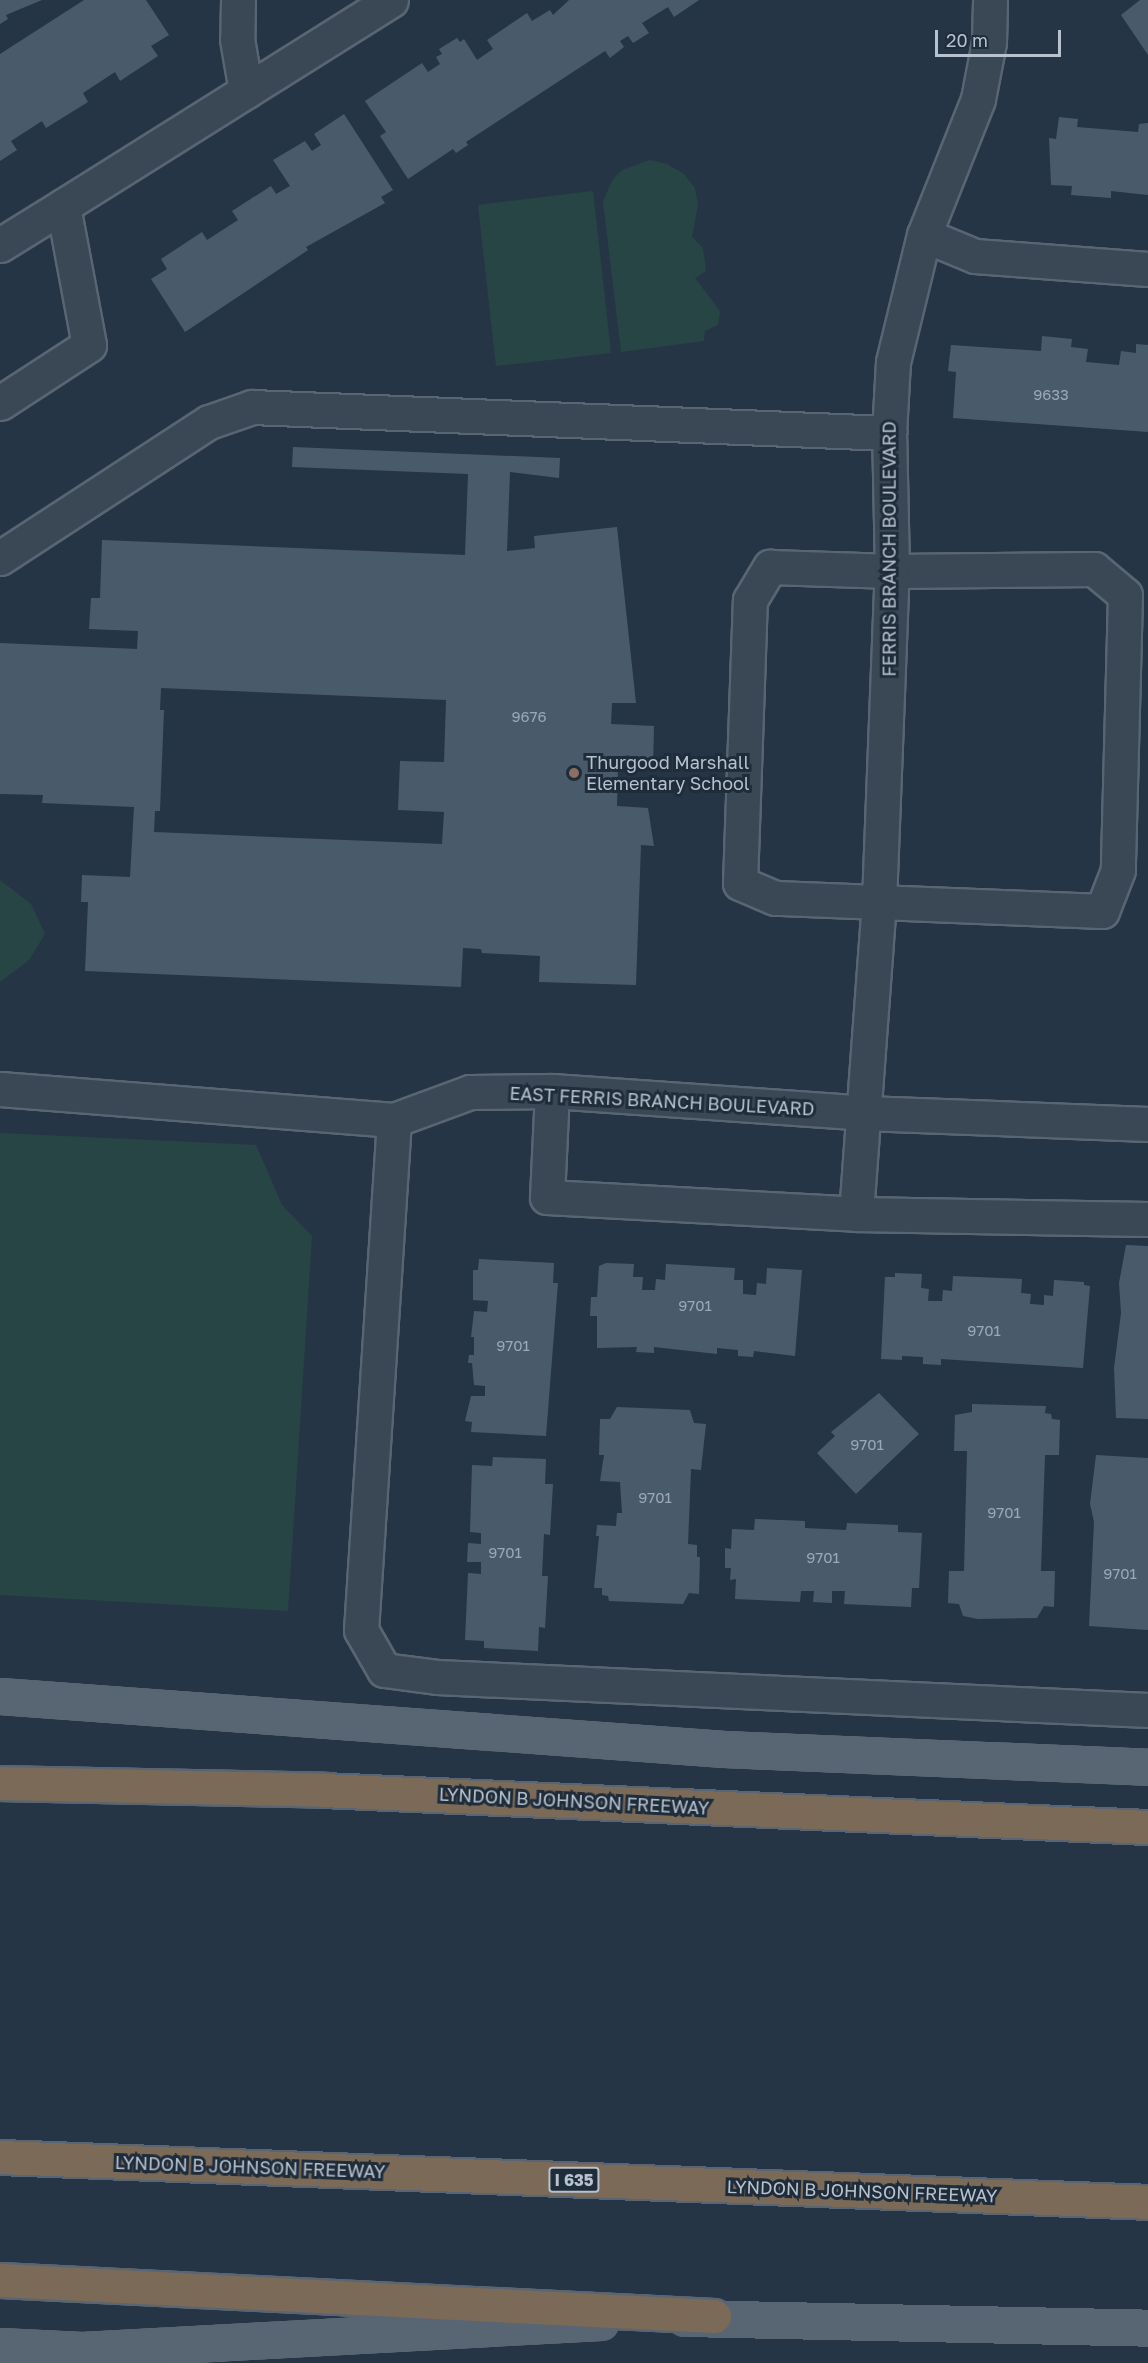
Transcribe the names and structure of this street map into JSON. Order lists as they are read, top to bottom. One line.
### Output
{"streets":{"highway":["LYNDON B JOHNSON FREEWAY","I 635"],"street":["FERRIS BRANCH BOULEVARD","EAST FERRIS BRANCH BOULEVARD"]},"crossings":[["FERRIS BRANCH BOULEVARD","EAST FERRIS BRANCH BOULEVARD"]],"places":["Thurgood Marshall Elementary School"],"house_numbers":["9633","9676","9701","9701","9701","9701","9701","9701","9701","9701","9701"],"scale_bar":"20 m"}
